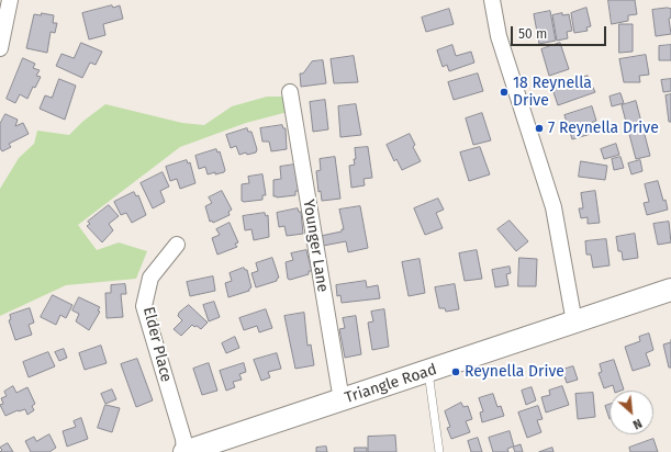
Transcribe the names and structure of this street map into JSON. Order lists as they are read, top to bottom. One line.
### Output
{"streets":{"main road":["Triangle Road"],"street":["Younger Lane","Elder Place"]},"crossings":[["Younger Lane","Triangle Road"],["Elder Place","Triangle Road"]],"places":["18 Reynella Drive","7 Reynella Drive","Reynella Drive"],"scale_bar":"50 m","north":"bottom right"}
